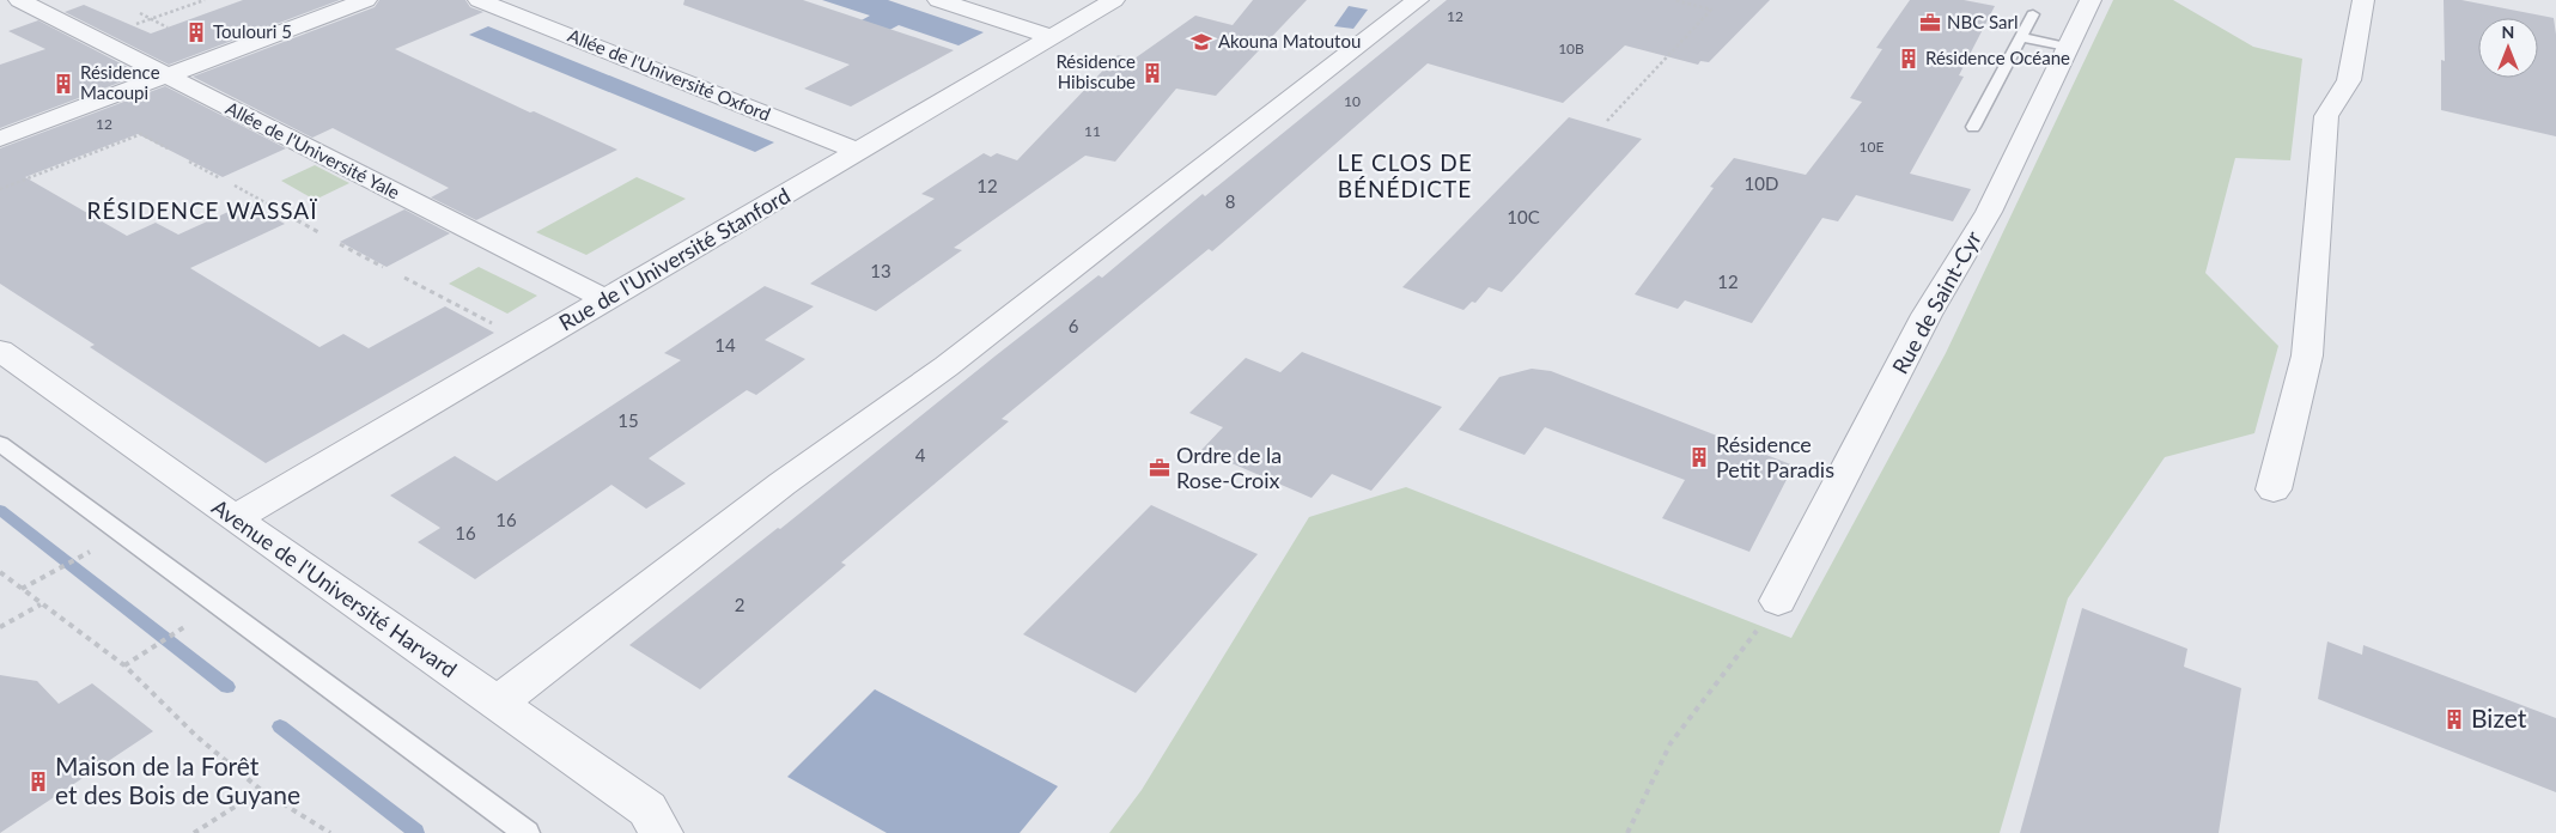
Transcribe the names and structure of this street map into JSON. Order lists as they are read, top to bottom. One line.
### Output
{"streets":{"street":["Allée de l'Université Oxford","Allée de l'Université Yale","Rue de l'Université Stanford","Rue de Saint-Cyr","Avenue de l'Université Harvard"]},"crossings":[["Allée de l'Université Oxford","Rue de l'Université Stanford"],["Allée de l'Université Yale","Rue de l'Université Stanford"],["Rue de l'Université Stanford","Avenue de l'Université Harvard"]],"districts":["LE CLOS DE BÉNÉDICTE","RÉSIDENCE WASSAÏ"],"places":{"office":["NBC Sarl","Ordre de la Rose-Croix"],"building":["Toulouri 5","Résidence Océane","Résidence Hibiscube","Résidence Macoupi","Résidence Petit Paradis","Bizet","Maison de la Forêt et des Bois de Guyane"],"school or university":["Akouna Matoutou"]},"house_numbers":["12","10B","10","12","11","10E","10D","12","8","10C","13","12","6","14","15","4","16","16","2"],"north":"top"}
